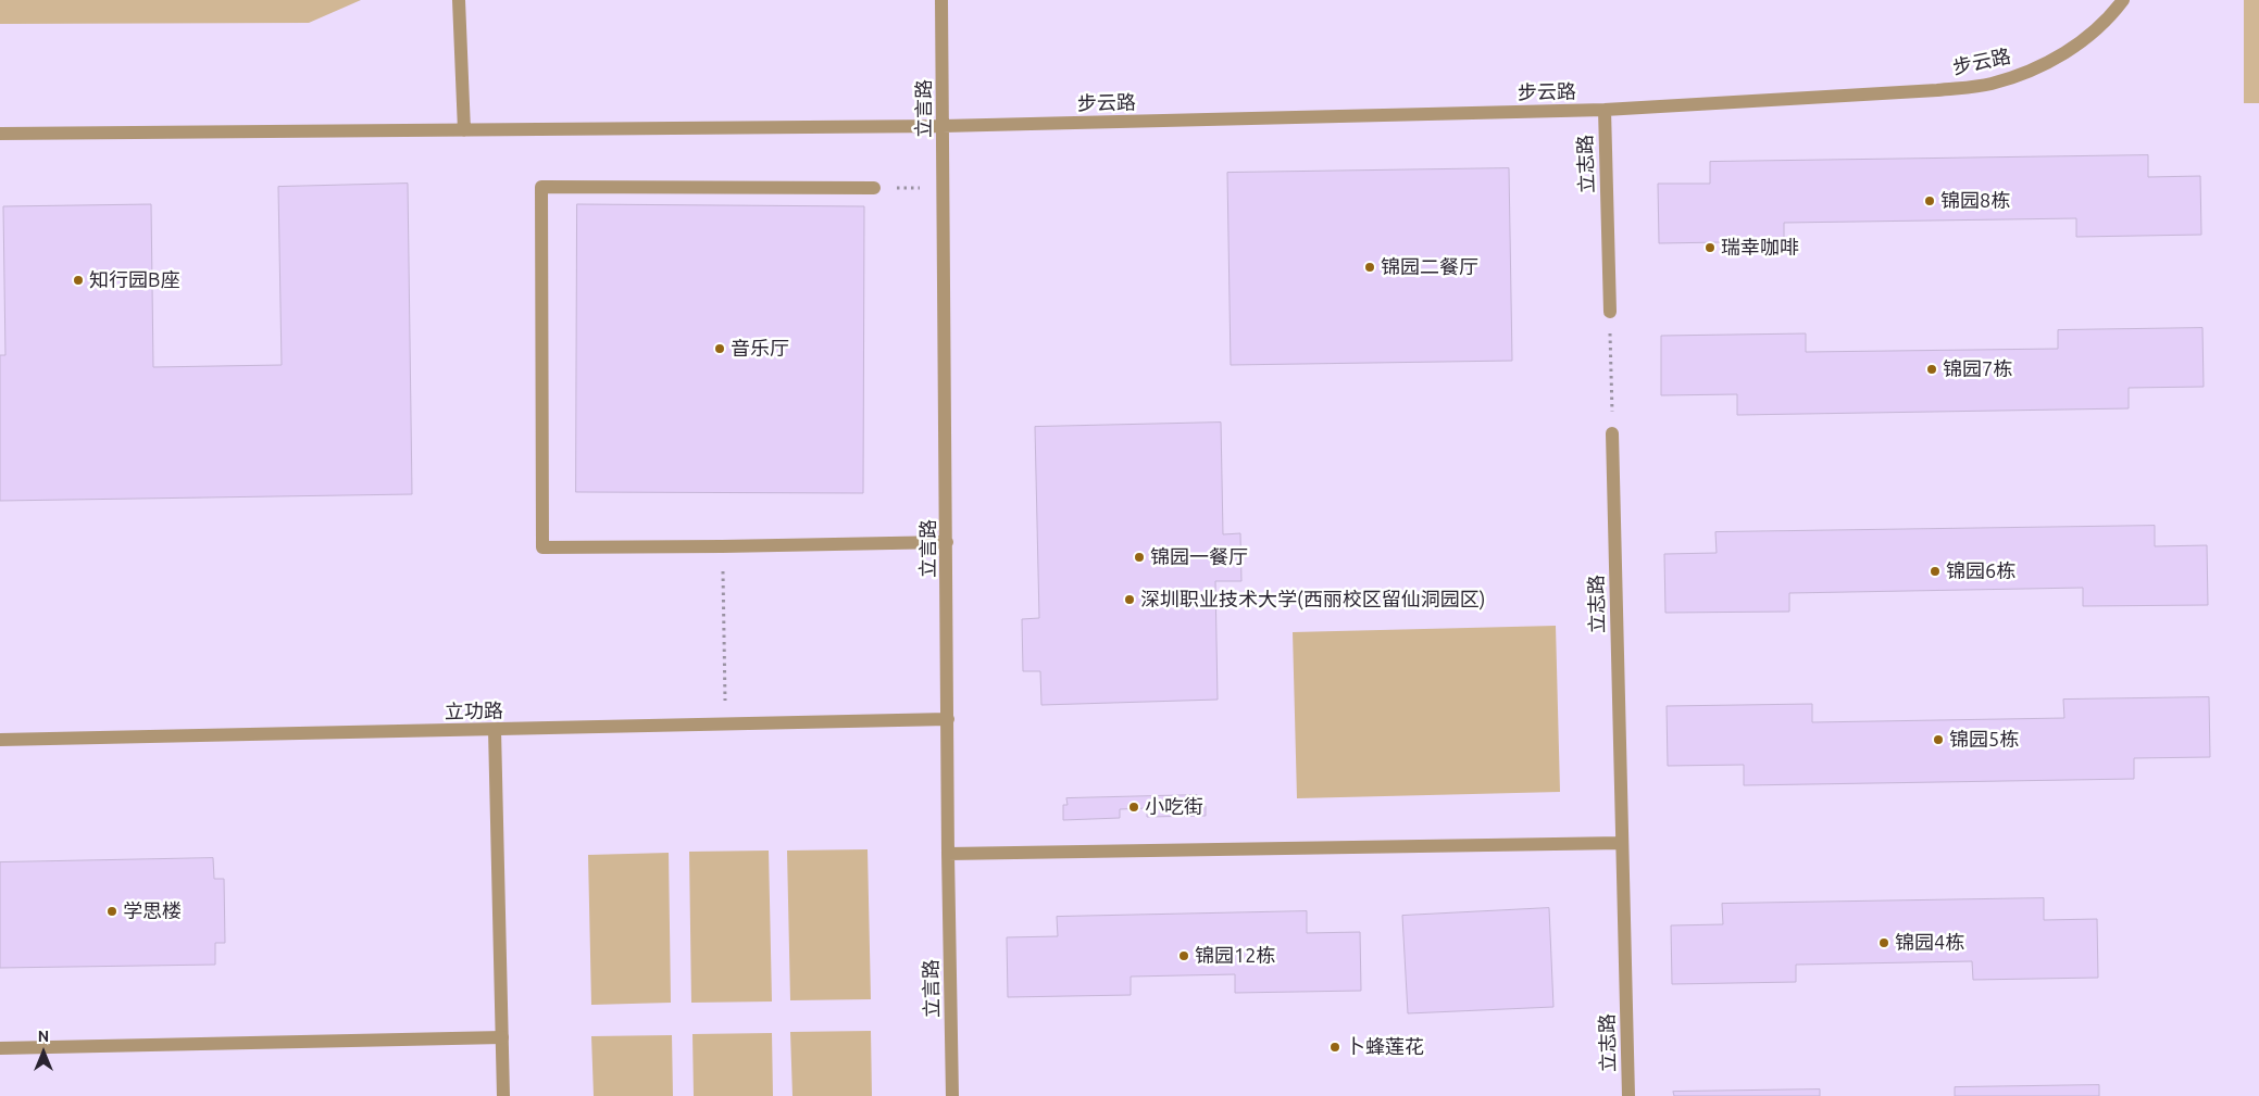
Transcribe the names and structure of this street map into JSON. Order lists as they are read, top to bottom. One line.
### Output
{"streets":{"street":["步云路","立言路","立志路","立功路"]},"crossings":[["步云路","立言路"],["步云路","立志路"],["立言路","立功路"]],"places":["锦园8栋","瑞幸咖啡","锦园二餐厅","知行园B座","音乐厅","锦园7栋","锦园一餐厅","锦园6栋","深圳职业技术大学(西丽校区留仙洞园区)","锦园5栋","小吃街","学思楼","锦园4栋","锦园12栋","卜蜂莲花"],"north":"top"}
